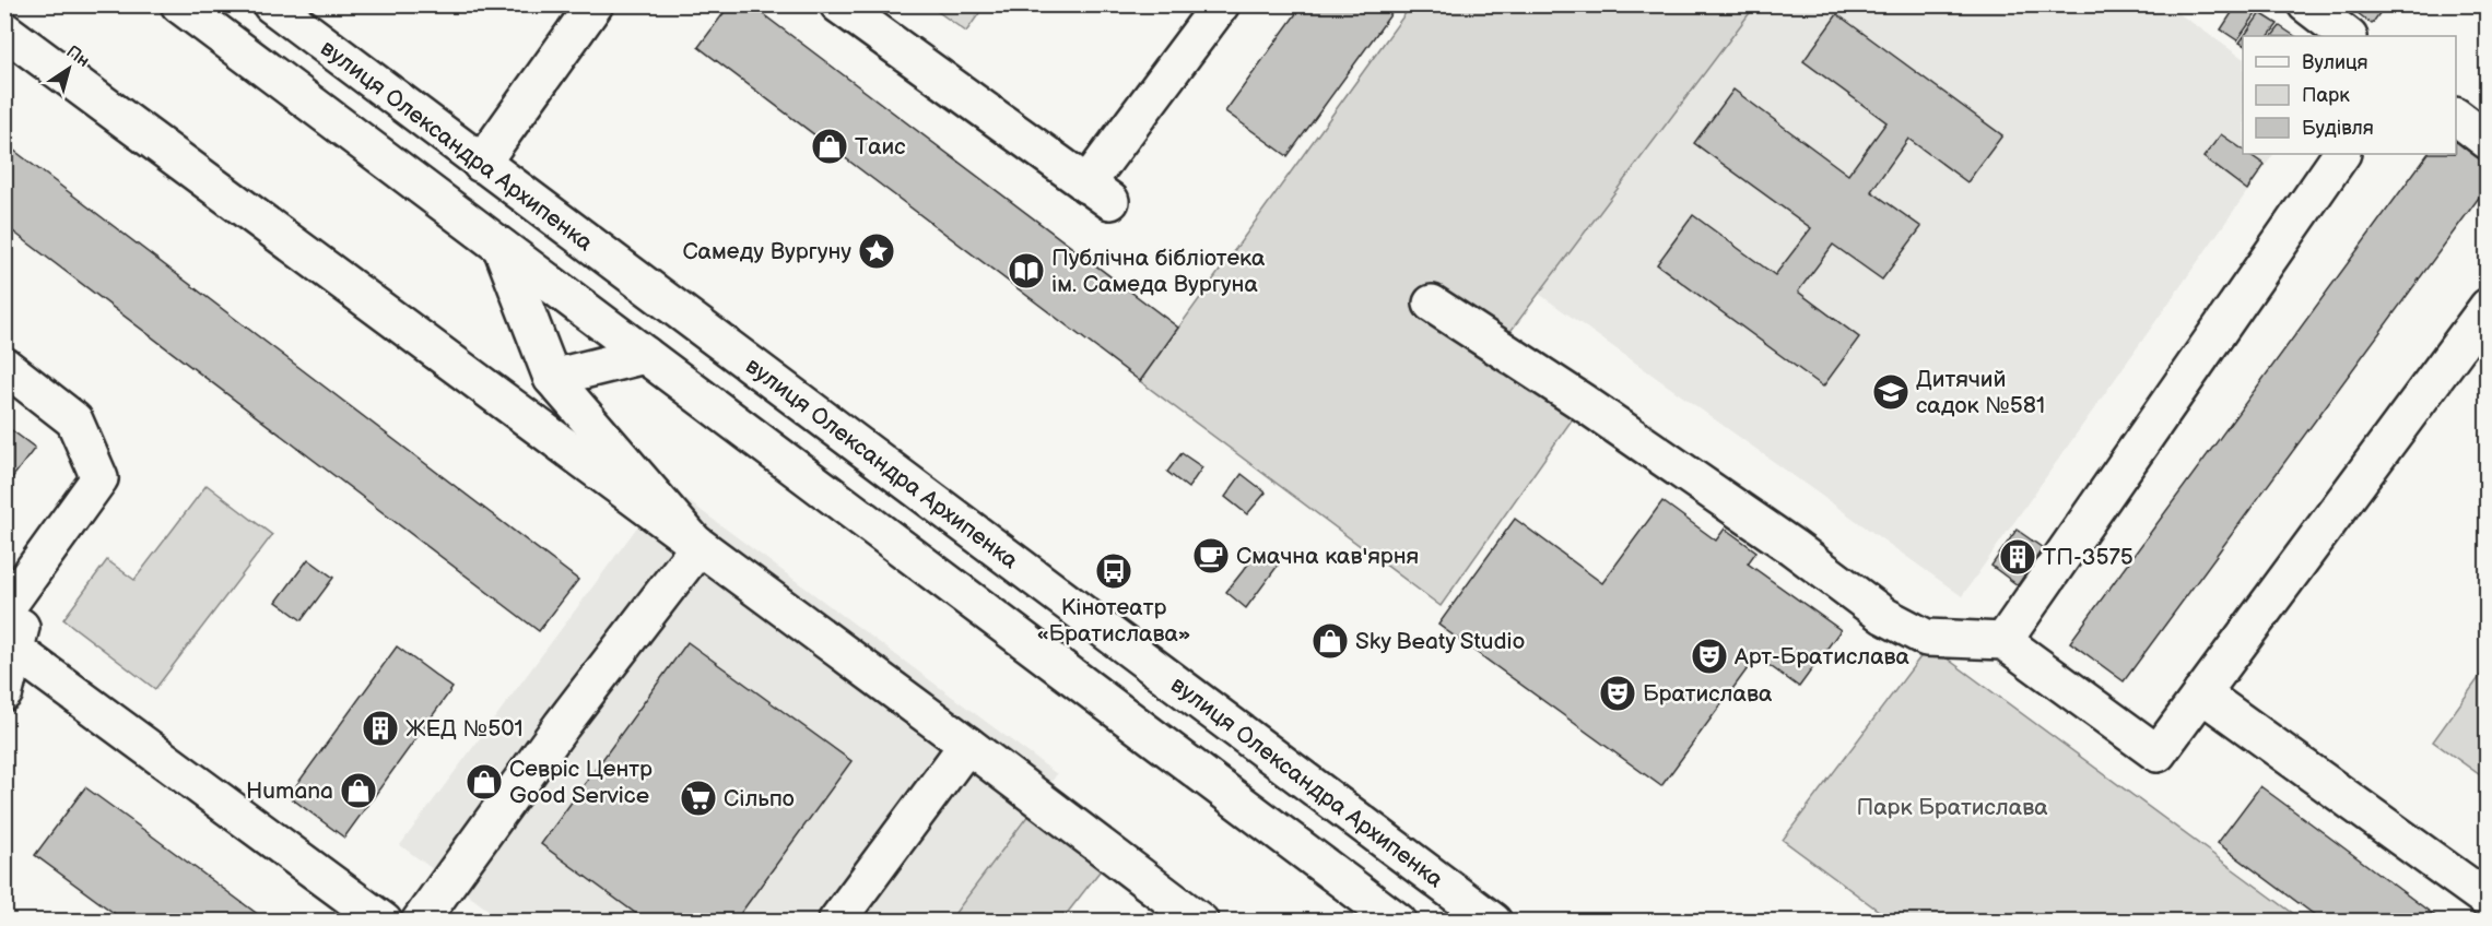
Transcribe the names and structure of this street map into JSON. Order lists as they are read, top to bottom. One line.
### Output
{"streets":{"main road":["вулиця Олександра Архипенка"]},"parks":["Парк Братислава"],"places":{"shop":["Таис","Sky Beaty Studio","Севрiс Центр Good Service","Humana"],"place":["Самеду Вургуну"],"library":["Публічна бібліотека ім. Самеда Вургуна"],"school or university":["Дитячий садок №581"],"cafe":["Смачна кав'ярня"],"building":["ТП-3575","ЖЕД №501"],"bus stop":["Кінотеатр «Братислава»"],"theatre":["Арт-Братислава","Братислава"],"supermarket":["Сільпо"]},"legend":["Вулиця","Парк","Будівля"],"north":"top right"}
